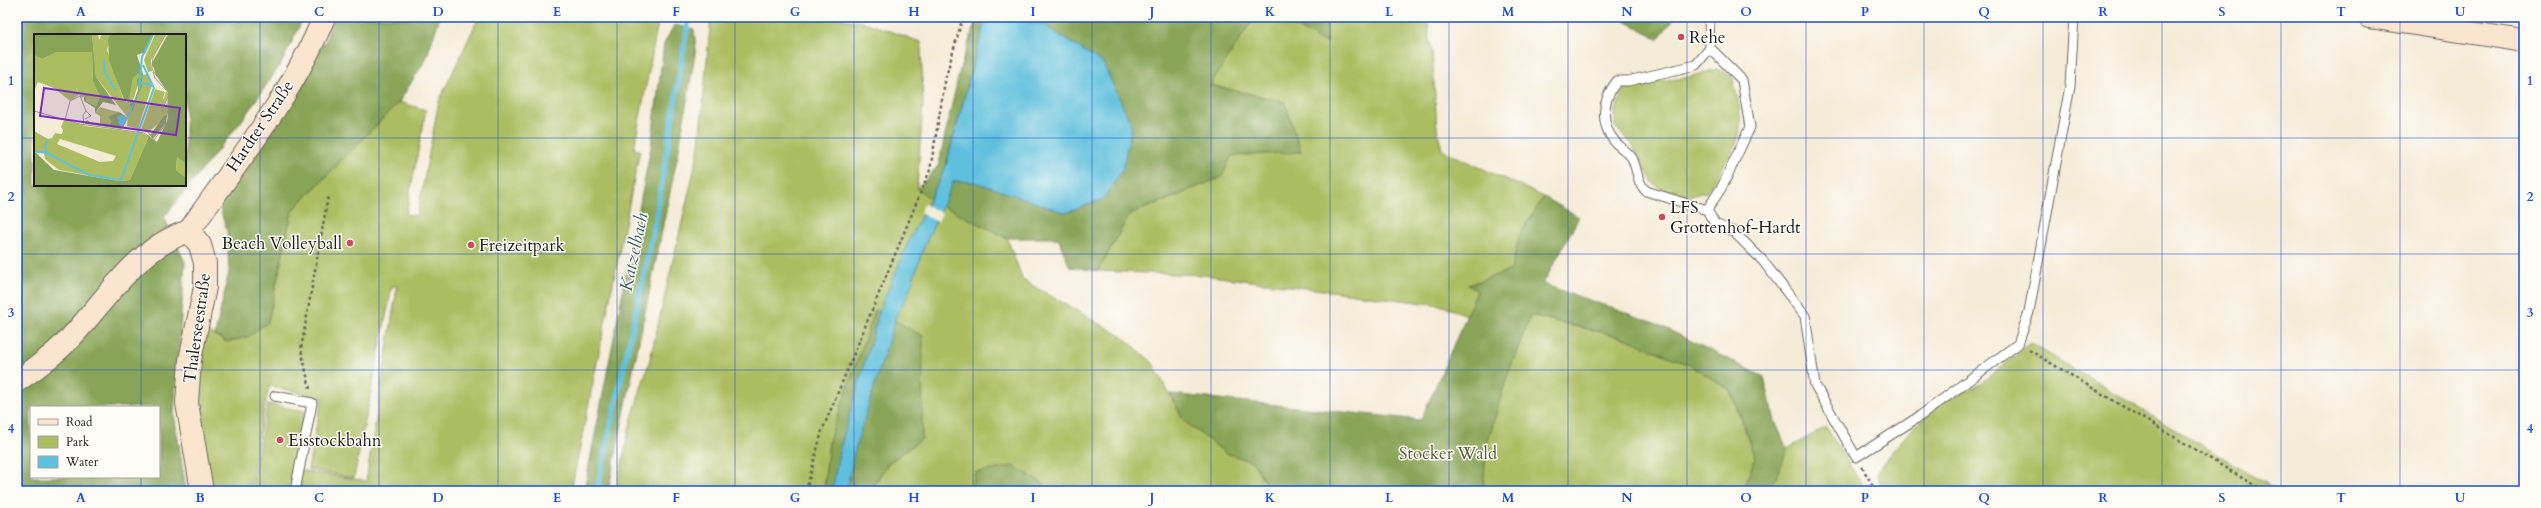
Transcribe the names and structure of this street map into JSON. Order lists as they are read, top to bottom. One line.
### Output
{"streets":{"main road":["Hardter Straße","Thalerseestraße"]},"crossings":[["Hardter Straße","Thalerseestraße"]],"water":["Katzelbach"],"parks":["Stocker Wald"],"places":["Rehe","LFS Grottenhof-Hardt","Beach Volleyball","Freizeitpark","Eisstockbahn"],"legend":["Road","Park","Water"],"grid":{"columns":["A","B","C","D","E","F","G","H","I","J","K","L","M","N","O","P","Q","R","S","T","U"],"rows":["1","2","3","4"]}}
